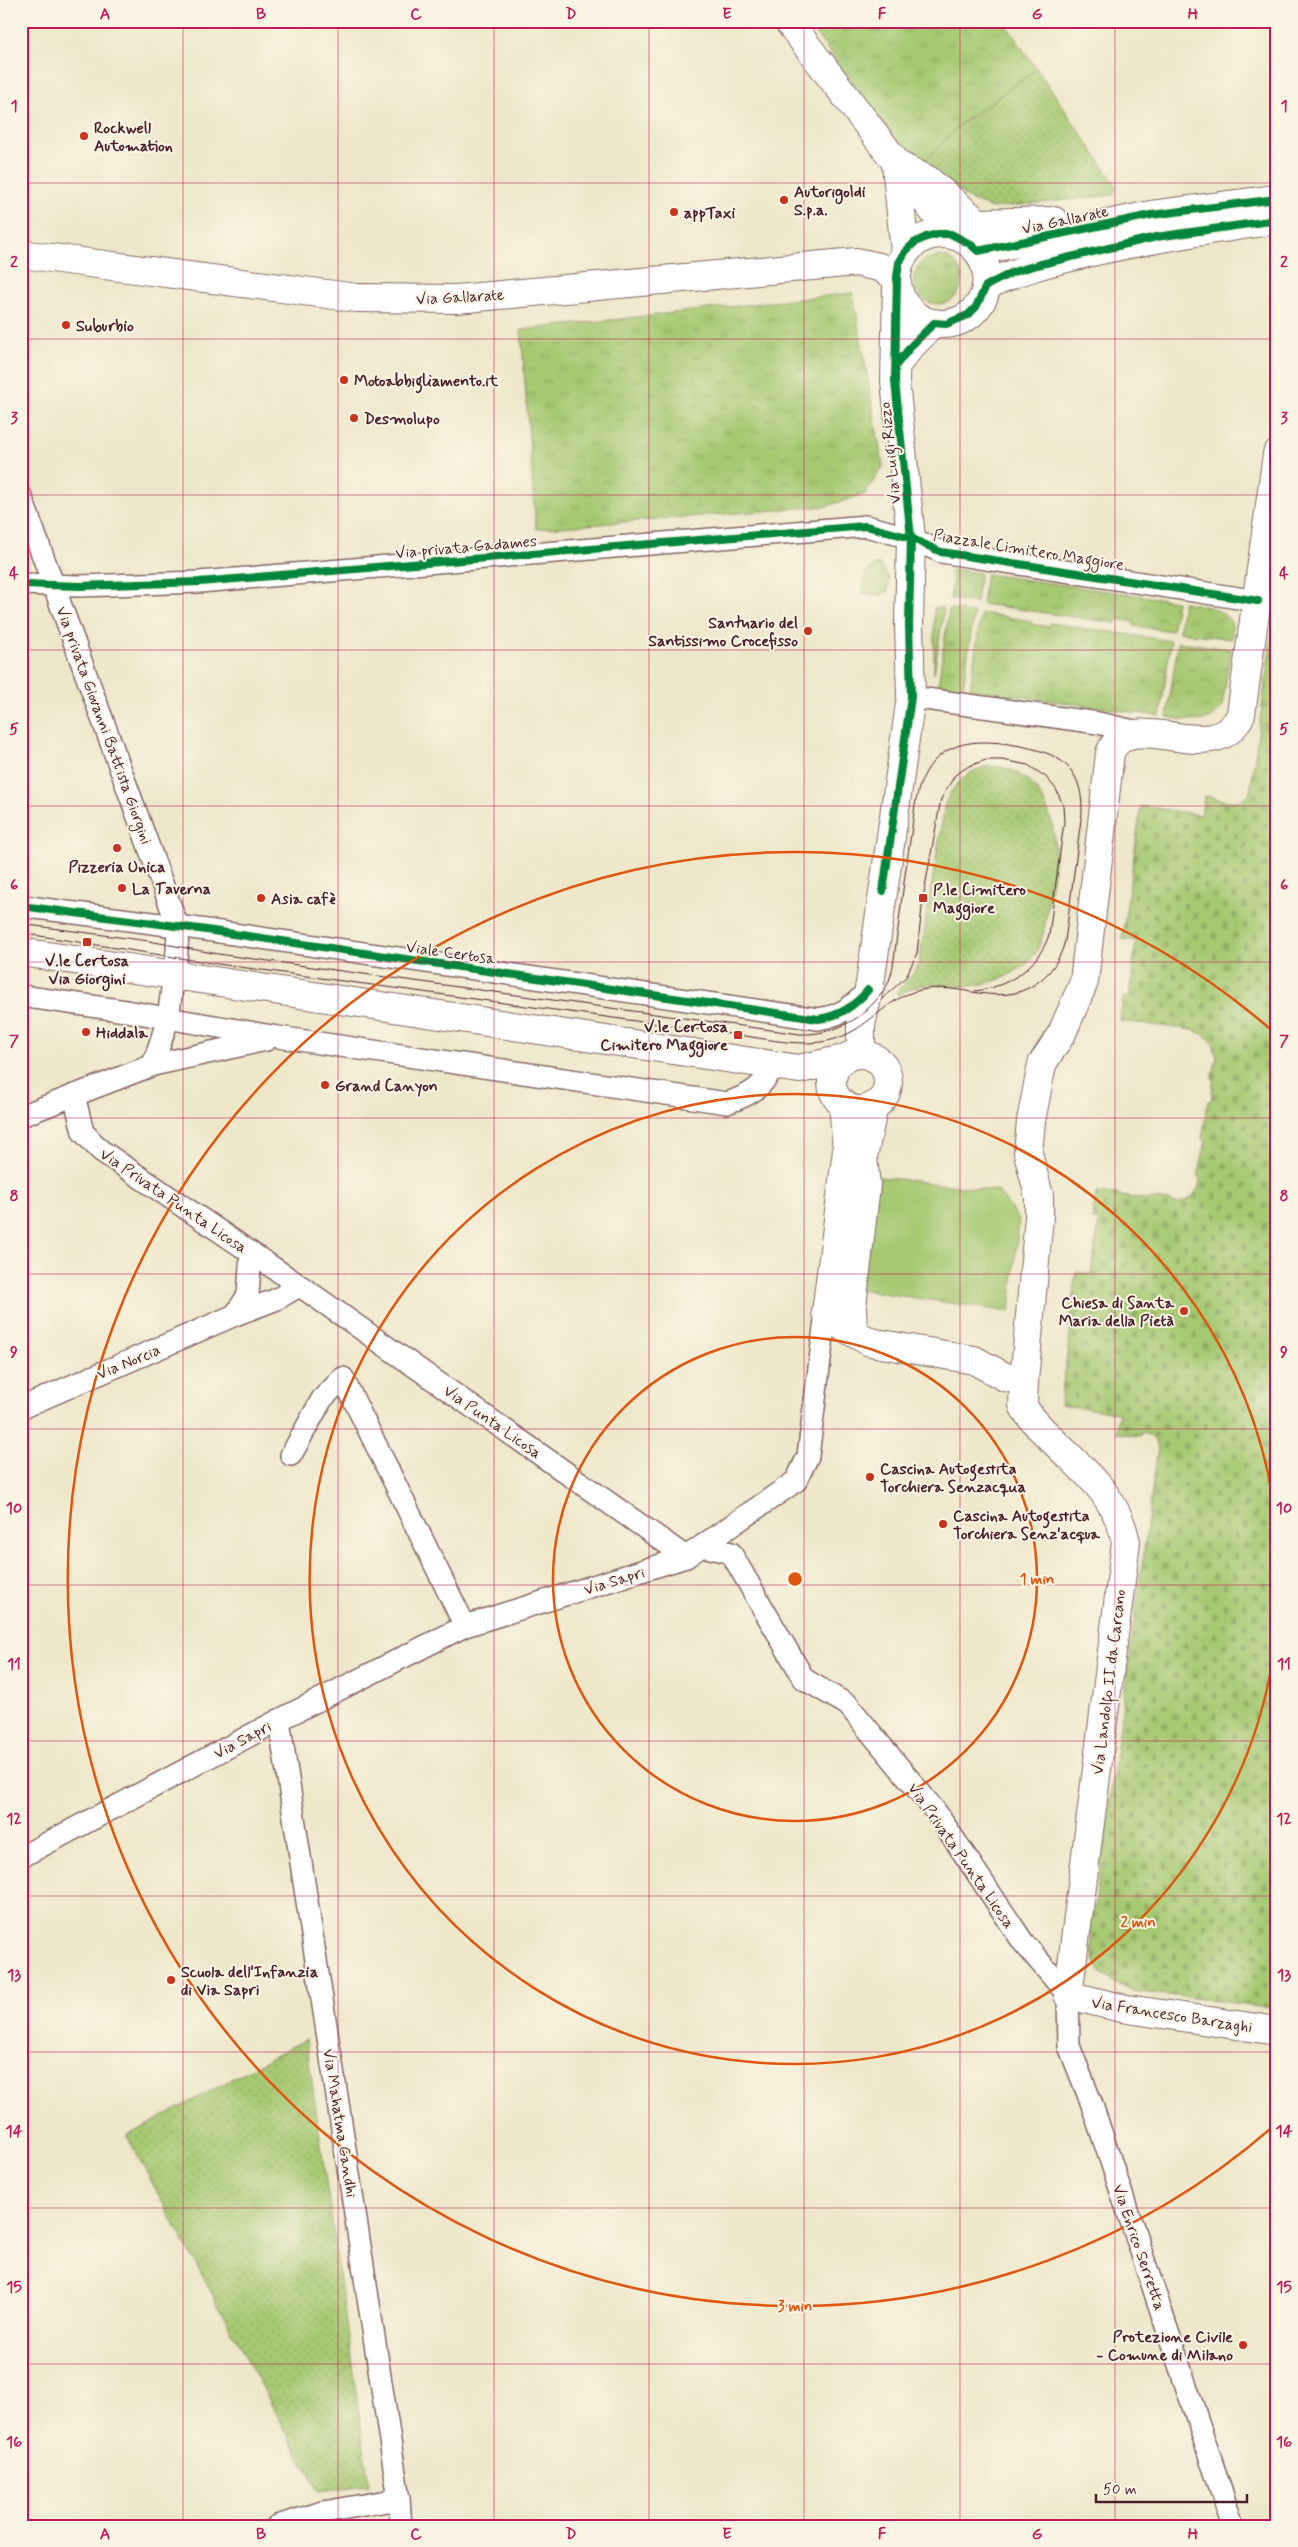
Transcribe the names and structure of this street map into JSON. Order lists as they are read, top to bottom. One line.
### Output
{"streets":{"main road":["Via Gallarate","Via Luigi Rizzo","Piazzale Cimitero Maggiore","Via Landolfo II da Carcano","Via Francesco Barzaghi"],"street":["Via privata Gadames","Via privata Giovanni Battista Giorgini","Viale Certosa","Via Privata Punta Licosa","Via Norcia","Via Punta Licosa","Via Sapri","Via Mahatma Gandhi","Via Enrico Serretta"]},"crossings":[["Via Gallarate","Via Luigi Rizzo"],["Via Luigi Rizzo","Via privata Gadames"],["Via Luigi Rizzo","Piazzale Cimitero Maggiore"],["Via privata Gadames","Piazzale Cimitero Maggiore"],["Via privata Gadames","Via privata Giovanni Battista Giorgini"],["Piazzale Cimitero Maggiore","Viale Certosa"],["Via privata Giovanni Battista Giorgini","Viale Certosa"],["Via Privata Punta Licosa","Via Norcia"],["Via Privata Punta Licosa","Via Punta Licosa"],["Via Privata Punta Licosa","Via Sapri"],["Via Privata Punta Licosa","Via Landolfo II da Carcano"],["Via Privata Punta Licosa","Via Francesco Barzaghi"],["Via Privata Punta Licosa","Via Enrico Serretta"],["Via Norcia","Via Punta Licosa"],["Via Punta Licosa","Via Sapri"],["Via Sapri","Via Mahatma Gandhi"],["Via Landolfo II da Carcano","Via Francesco Barzaghi"],["Via Landolfo II da Carcano","Via Enrico Serretta"],["Via Francesco Barzaghi","Via Enrico Serretta"]],"places":{"other":["Rockwell Automation","Autorigoldi S.p.a.","appTaxi","Suburbio","Motoabbigliamento.it","Desmolupo","Santuario del Santissimo Crocefisso","Pizzeria Unica","La Taverna","Asia cafè","Hiddala","Grand Canyon","Chiesa di Santa Maria della Pietà","Cascina Autogestita Torchiera Senzacqua","Cascina Autogestita Torchiera Senz'acqua","Scuola dell'Infanzia di Via Sapri","Protezione Civile - Comune di Milano"],"transit":["P.le Cimitero Maggiore","V.le Certosa Via Giorgini","V.le Certosa Cimitero Maggiore"]},"scale_bar":"50 m","grid":{"columns":["A","B","C","D","E","F","G","H"],"rows":["1","2","3","4","5","6","7","8","9","10","11","12","13","14","15","16"]},"rings":["1 min","2 min","3 min"]}
